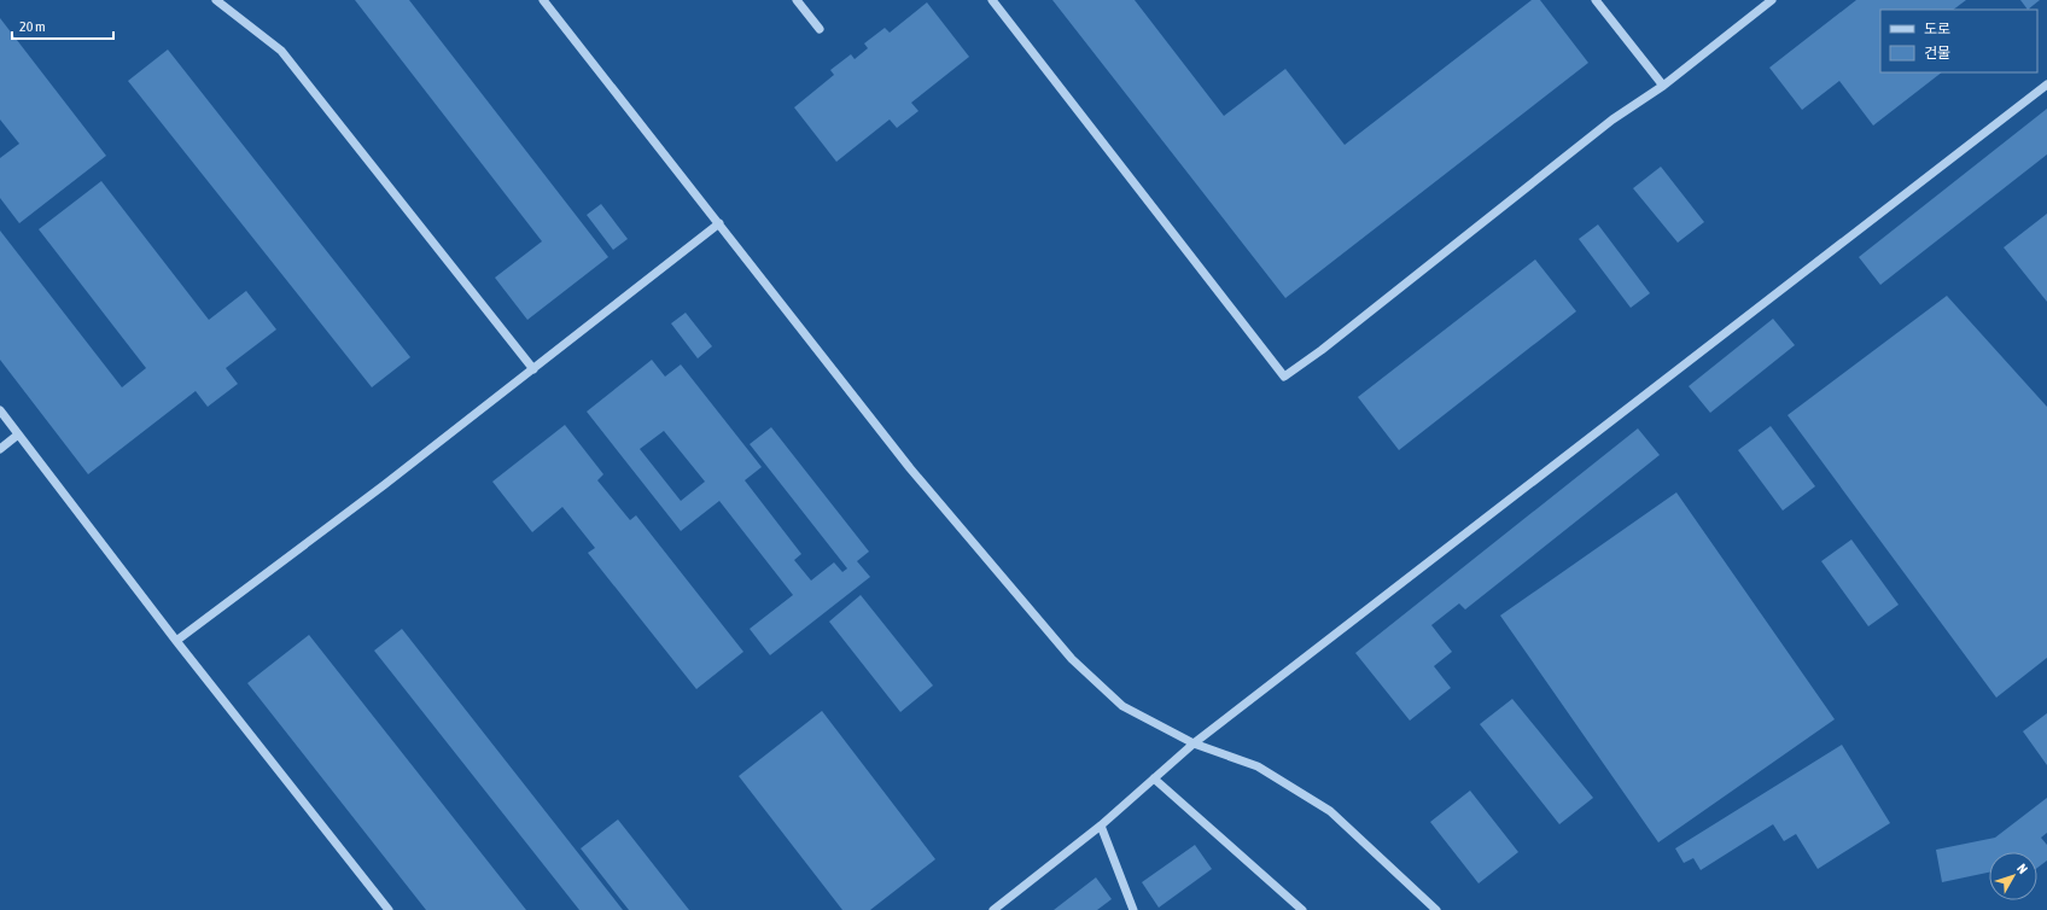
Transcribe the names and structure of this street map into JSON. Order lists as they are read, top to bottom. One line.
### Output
{"legend":["도로","건물"],"scale_bar":"20 m","north":"top right"}
